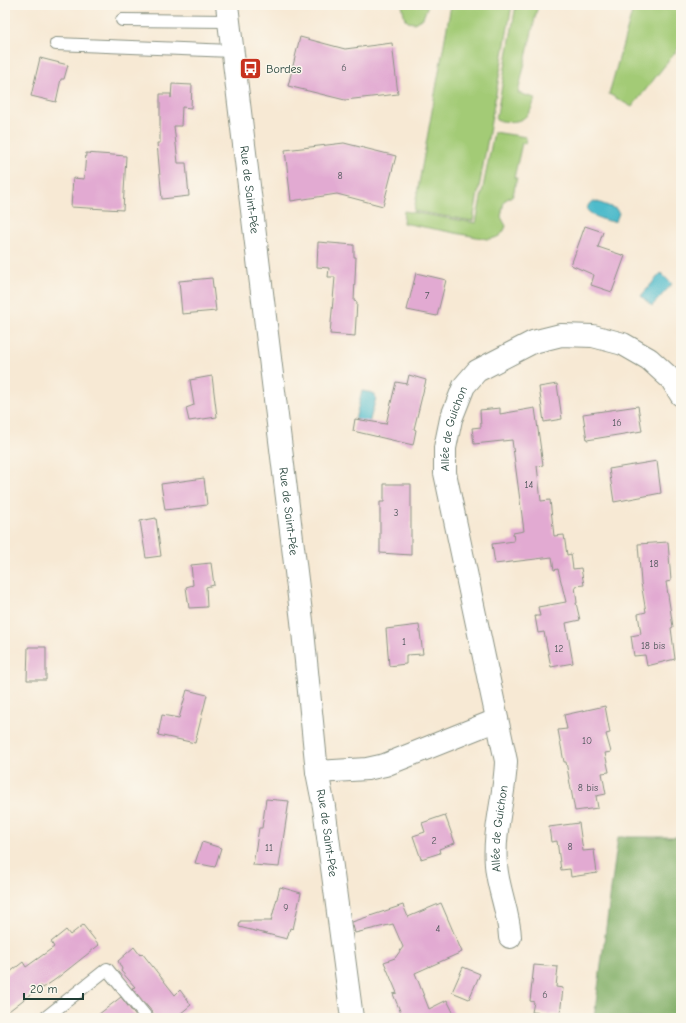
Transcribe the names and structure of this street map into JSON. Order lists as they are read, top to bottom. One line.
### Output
{"streets":{"street":["Rue de Saint-Pée","Allée de Guichon"]},"places":{"bus stop":["Bordes"]},"house_numbers":["6","8","7","16","14","3","18","1","18 bis","12","10","8 bis","2","8","11","9","4","6"],"scale_bar":"20 m"}
